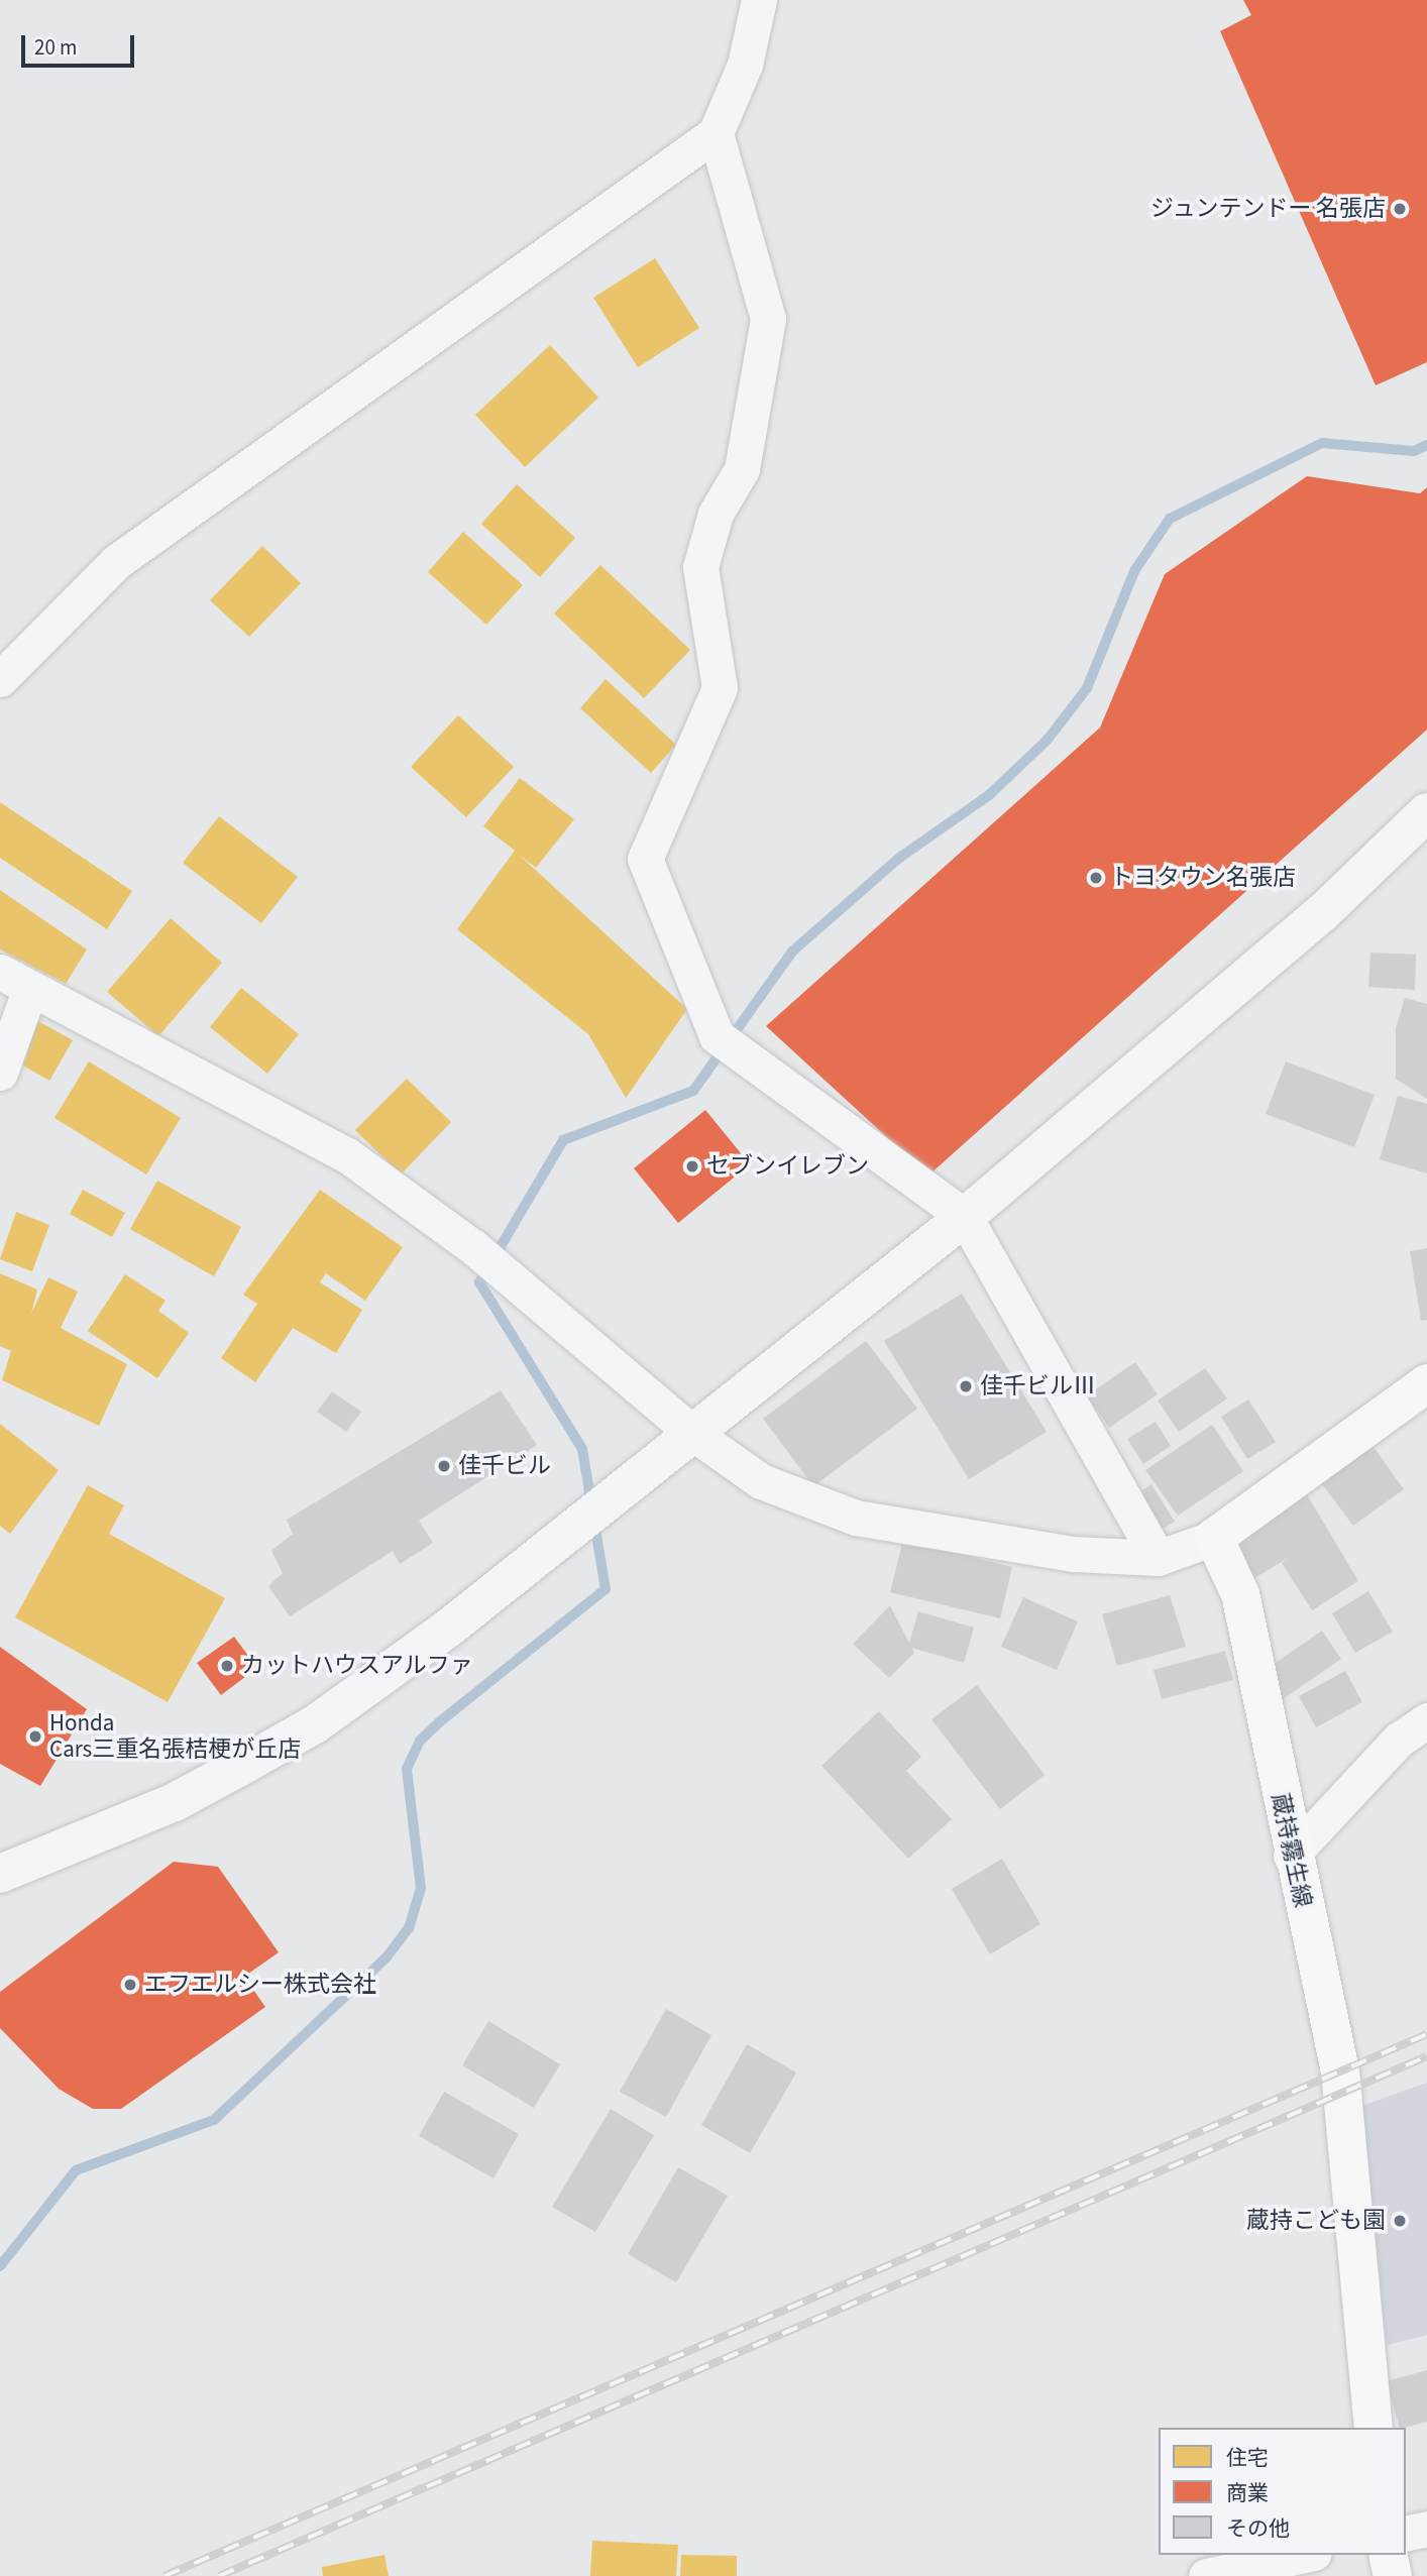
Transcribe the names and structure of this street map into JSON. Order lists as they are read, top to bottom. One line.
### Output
{"streets":{"main road":["蔵持霧生線"]},"places":["ジュンテンドー 名張店","トヨタウン名張店","セブンイレブン","佳千ビルⅢ","佳千ビル","カットハウスアルファ","Honda Cars三重名張桔梗が丘店","エフエルシー株式会社","蔵持こども園"],"legend":["住宅","商業","その他"],"scale_bar":"20 m"}
